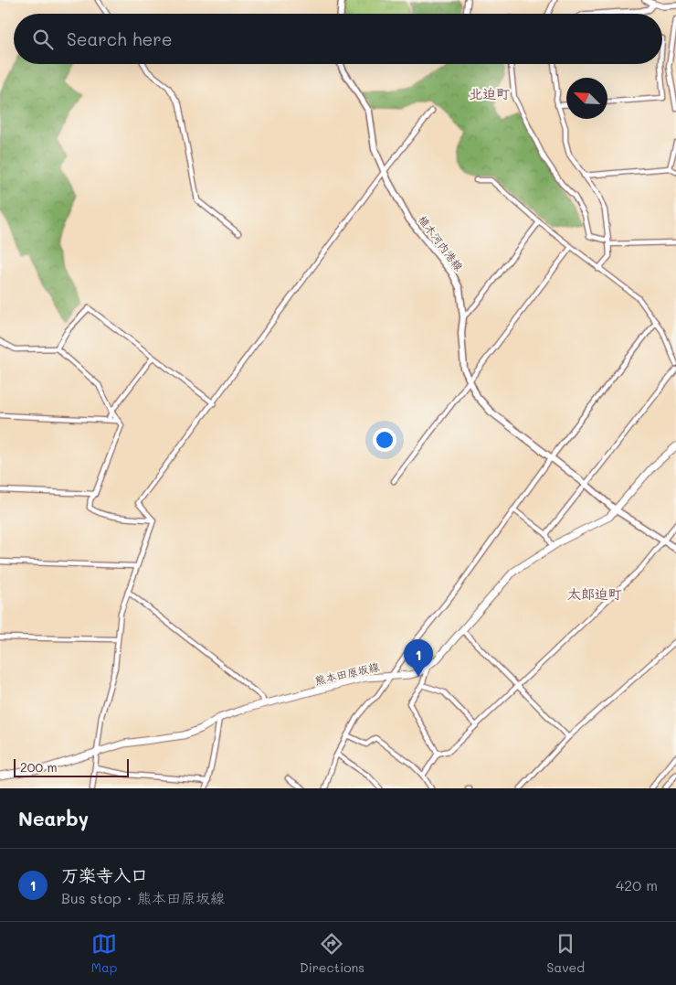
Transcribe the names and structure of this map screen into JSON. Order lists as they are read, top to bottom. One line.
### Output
{"streets":{"main road":["植木河内港線","熊本田原坂線"]},"crossings":[["植木河内港線","熊本田原坂線"]],"districts":["北迫町","太郎迫町"],"scale_bar":"200 m","north":"top left","page":{"search":"Search here","pins":"1","scale":"200 m","heading":"Nearby","list":[{"mark":"1","name":"万楽寺入口","note":"Bus stop · 熊本田原坂線","value":"420 m"}],"nav":["Map","Directions","Saved"]}}
